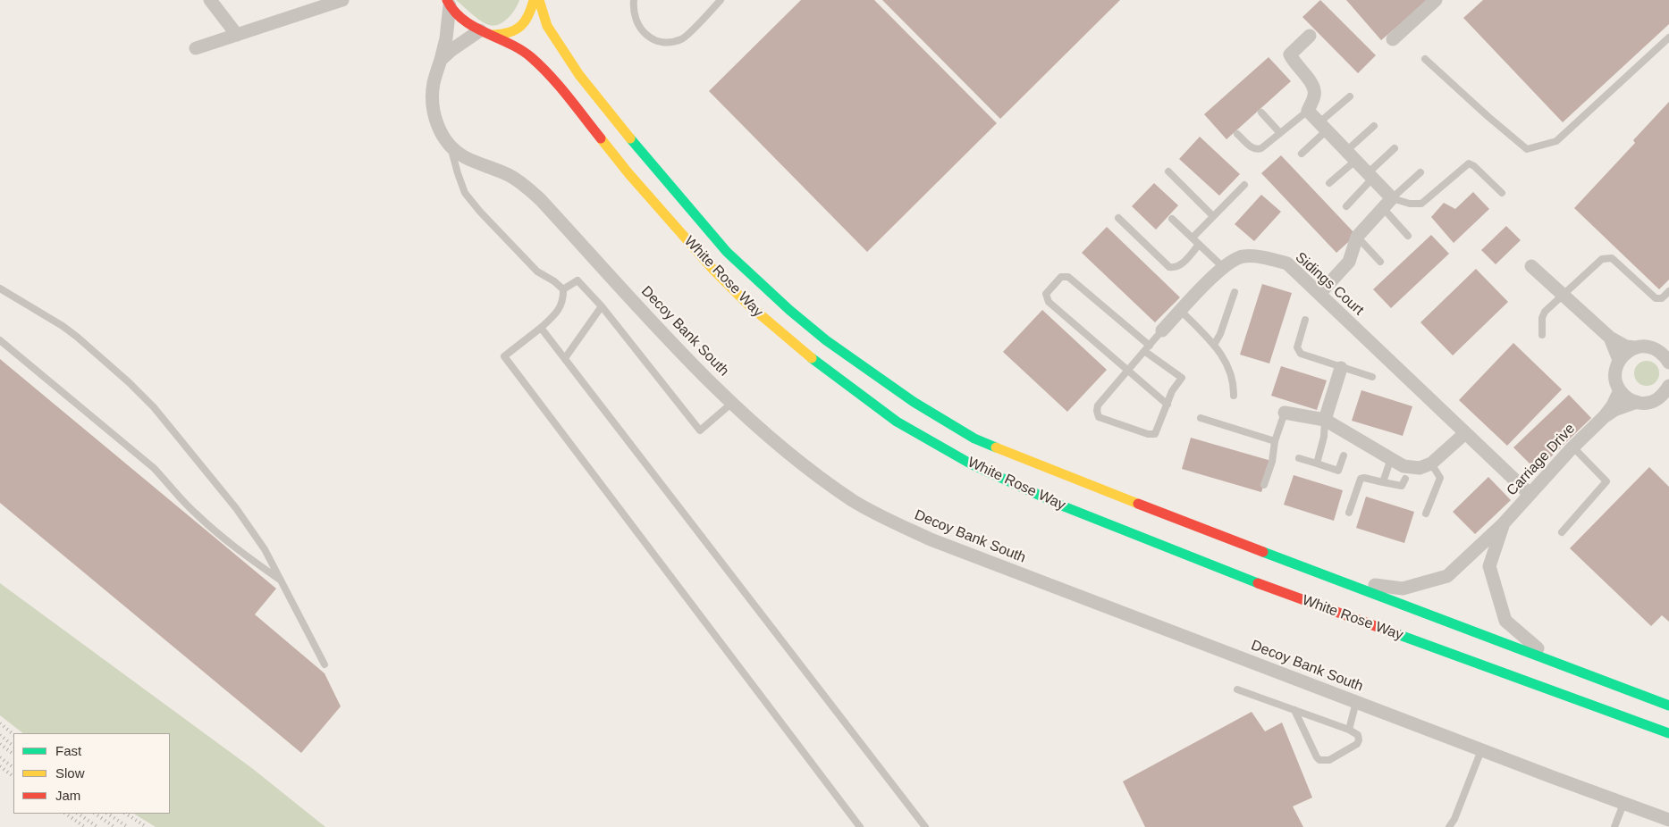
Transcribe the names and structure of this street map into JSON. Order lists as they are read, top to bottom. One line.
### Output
{"streets":{"highway":["White Rose Way"],"street":["Sidings Court","Decoy Bank South","Carriage Drive"]},"crossings":[["White Rose Way","Decoy Bank South"],["White Rose Way","Carriage Drive"],["Sidings Court","Carriage Drive"]],"legend":["Fast","Slow","Jam"]}
